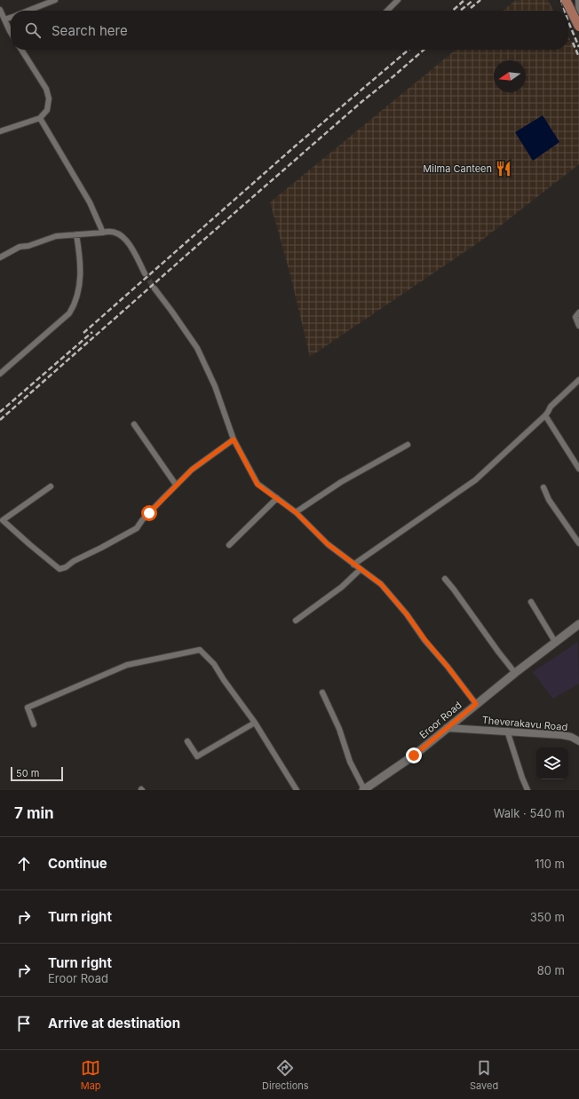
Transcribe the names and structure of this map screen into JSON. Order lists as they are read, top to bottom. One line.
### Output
{"streets":{"main road":["Eroor Road"],"street":["Theverakavu Road"]},"crossings":[["Eroor Road","Theverakavu Road"]],"places":{"restaurant":["Milma Canteen"]},"scale_bar":"50 m","north":"left","page":{"search":"Search here","scale":"50 m","heading":["7 min","Walk · 540 m"],"list":[["Continue","110 m"],["Turn right","350 m"],["Turn right","Eroor Road","80 m"],"Arrive at destination"],"nav":["Map","Directions","Saved"]}}
